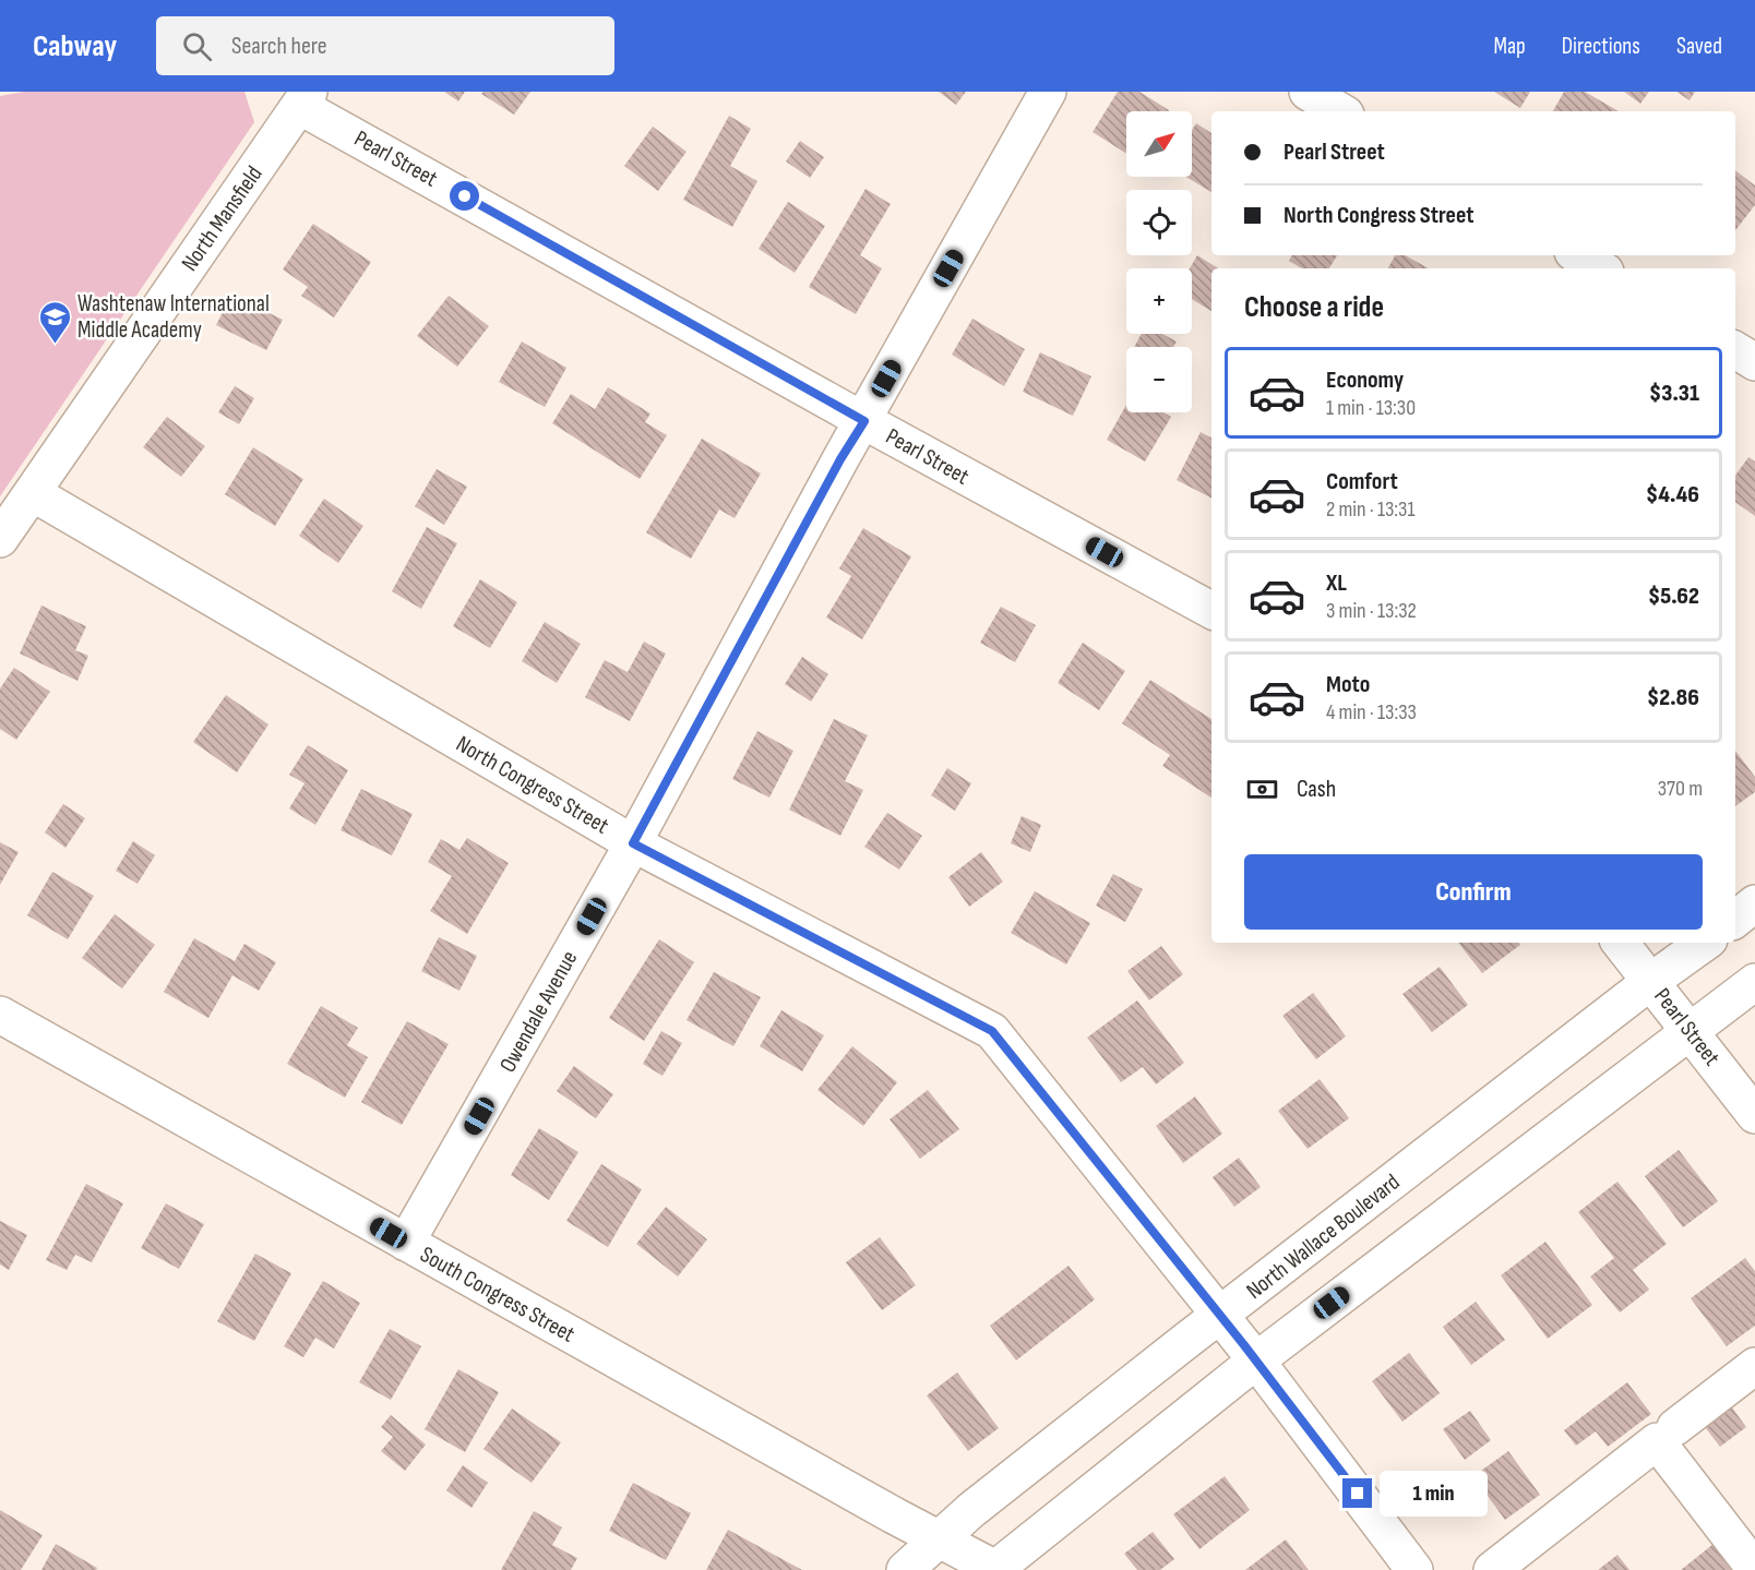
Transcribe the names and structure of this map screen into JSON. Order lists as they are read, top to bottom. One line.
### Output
{"streets":{"street":["Pearl Street","North Mansfield","North Congress Street","Owendale Avenue","North Wallace Boulevard","South Congress Street"]},"crossings":[["Pearl Street","North Mansfield"],["Pearl Street","Owendale Avenue"],["Pearl Street","North Wallace Boulevard"],["North Mansfield","North Congress Street"],["North Congress Street","Owendale Avenue"],["North Congress Street","North Wallace Boulevard"],["Owendale Avenue","South Congress Street"],["North Wallace Boulevard","South Congress Street"]],"places":{"school or university":["Washtenaw International Middle Academy"]},"north":"top right","page":{"header":"Cabway","search":"Search here","nav":["Map","Directions","Saved"],"map_buttons":["+","−"],"banner":["Pearl Street","North Congress Street"],"heading":"Choose a ride","list":[{"name":"Economy","note":"1 min · 13:30","value":"$3.31"},{"name":"Comfort","note":"2 min · 13:31","value":"$4.46"},{"name":"XL","note":"3 min · 13:32","value":"$5.62"},{"name":"Moto","note":"4 min · 13:33","value":"$2.86"}],"pay":["Cash","370 m"],"buttons":"Confirm","bubble":"1 min"}}
